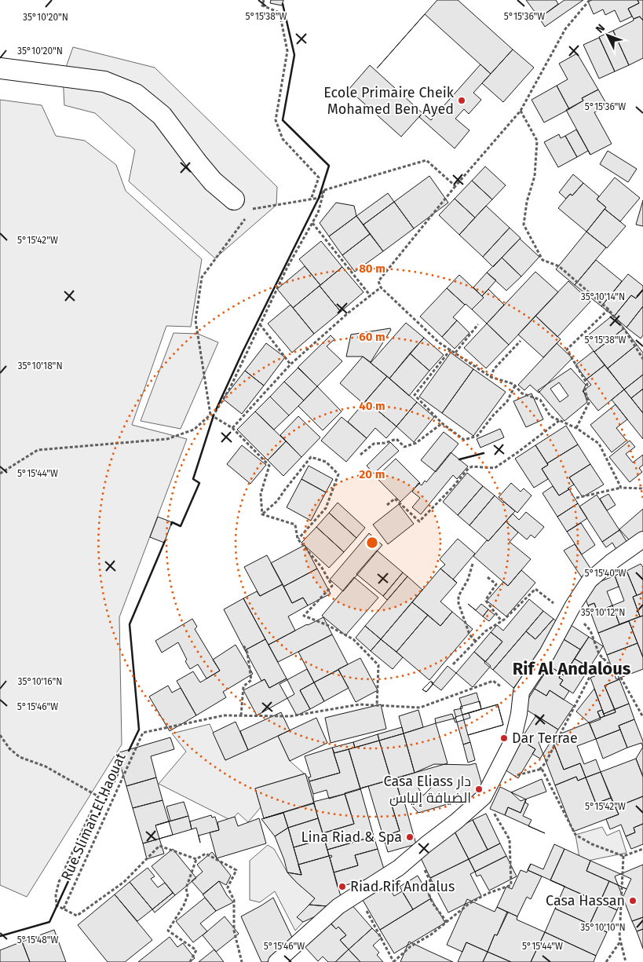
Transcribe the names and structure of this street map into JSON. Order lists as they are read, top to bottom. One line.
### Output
{"streets":{"path":["Rue Sliman El Haouat"]},"districts":["Rif Al Andalous"],"places":["Ecole Primaire Cheik Mohamed Ben Ayed","Dar Terrae","Casa Eliass دار الضيافة إلياس","Lina Riad & Spa","Riad Rif Andalus","Casa Hassan"],"north":"top left","coordinates":["5°15'38\"W","5°15'36\"W","35°10'20\"N","5°15'42\"W","35°10'14\"N","35°10'18\"N","5°15'44\"W","5°15'40\"W","35°10'12\"N","35°10'16\"N","5°15'46\"W","35°10'10\"N","5°15'48\"W"],"rings":["80 m","60 m","40 m","20 m"]}
